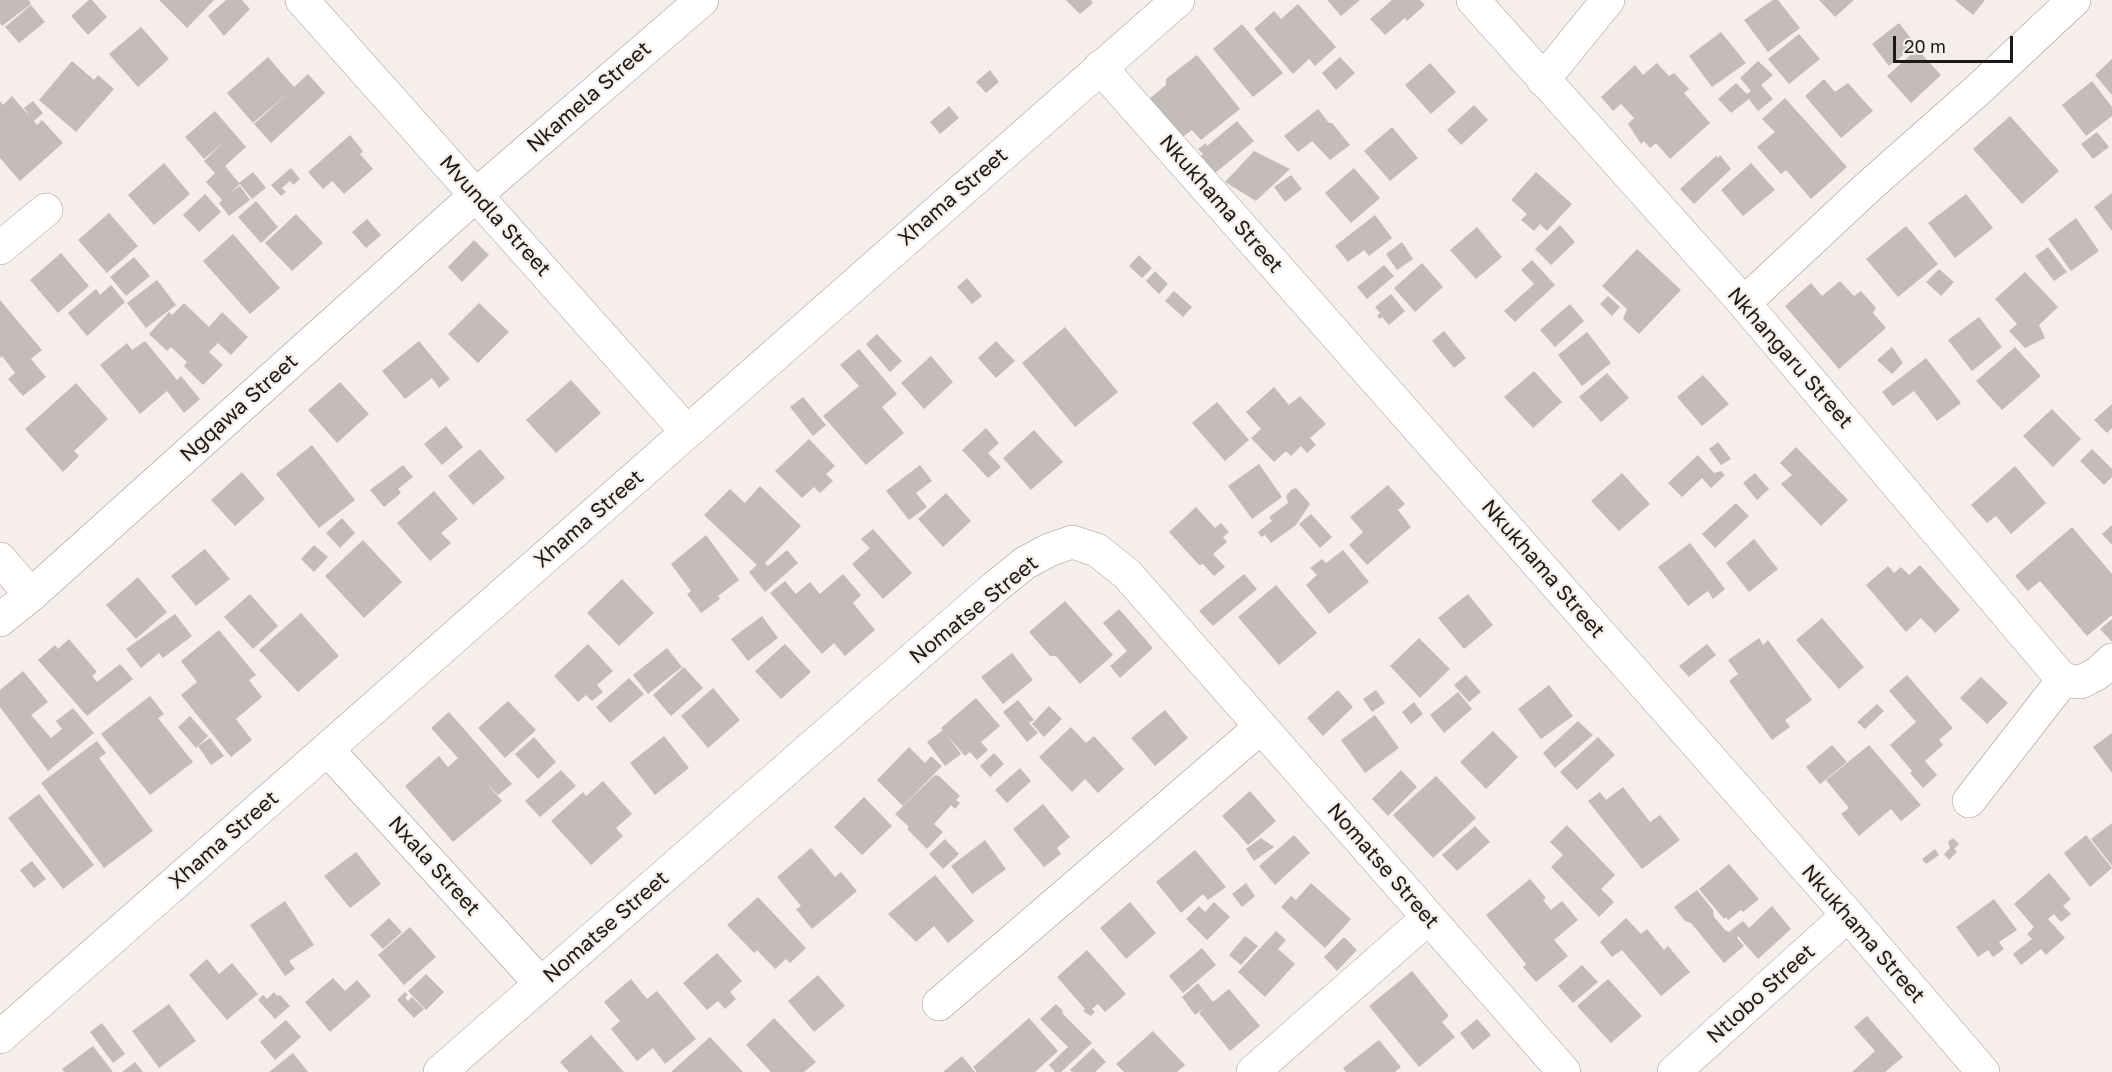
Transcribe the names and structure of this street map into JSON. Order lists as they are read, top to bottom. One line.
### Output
{"streets":{"street":["Nkamela Street","Xhama Street","Nkukhama Street","Mvundla Street","Nkhangaru Street","Ngqawa Street","Nomatse Street","Nxala Street","Ntlobo Street"]},"crossings":[["Nkamela Street","Mvundla Street"],["Nkamela Street","Ngqawa Street"],["Xhama Street","Nkukhama Street"],["Xhama Street","Mvundla Street"],["Xhama Street","Nxala Street"],["Nkukhama Street","Ntlobo Street"],["Mvundla Street","Ngqawa Street"],["Nomatse Street","Nxala Street"]],"scale_bar":"20 m"}
